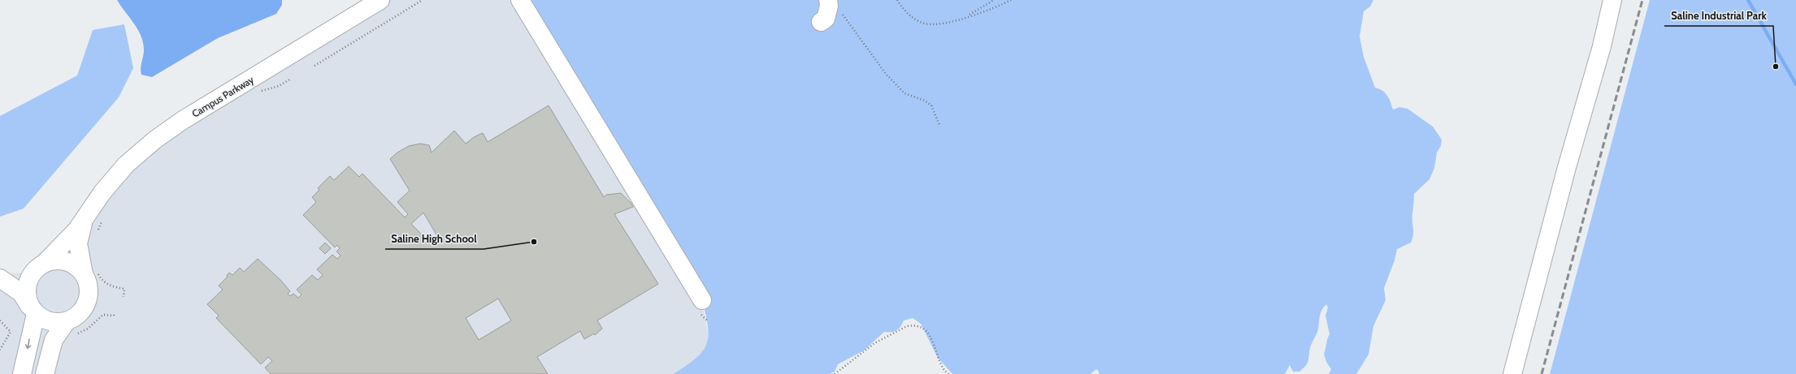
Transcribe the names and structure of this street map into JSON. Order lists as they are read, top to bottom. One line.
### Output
{"streets":{"street":["Campus Parkway"]},"places":["Saline Industrial Park","Saline High School"]}
